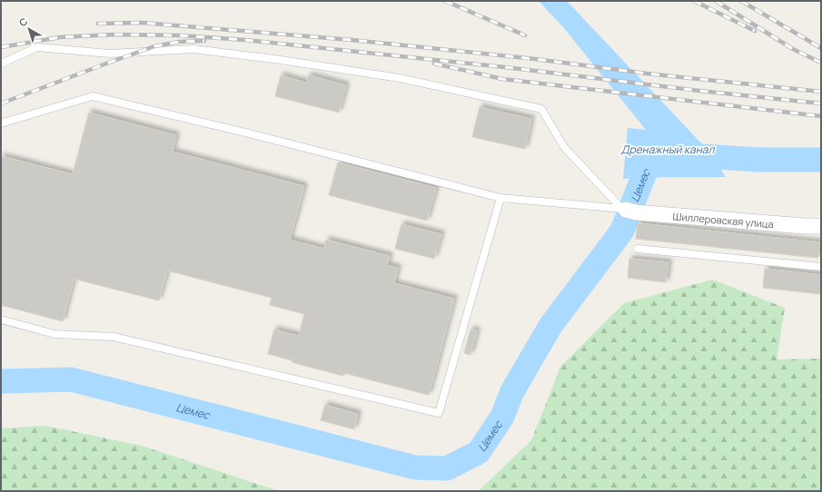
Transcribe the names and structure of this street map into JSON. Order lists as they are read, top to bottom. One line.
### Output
{"streets":{"street":["Шиллеровская улица"]},"water":["Дренажный канал","Цемес"],"north":"top left"}
